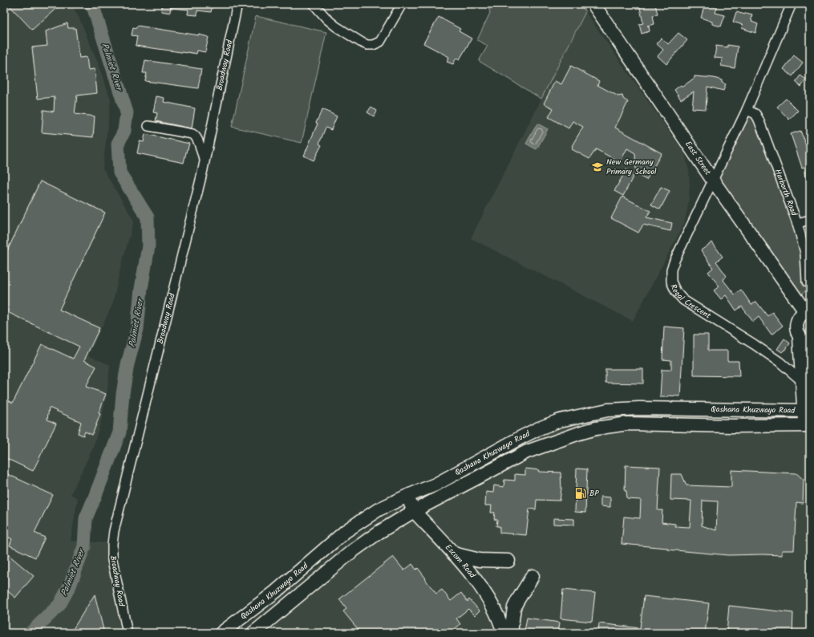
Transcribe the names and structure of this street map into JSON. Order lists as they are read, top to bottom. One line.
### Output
{"streets":{"main road":["East Street","Qashana Khuzwayo Road","Escom Road"],"street":["Broadway Road","Harborth Road","Regal Crescent"]},"crossings":[["East Street","Regal Crescent"],["Qashana Khuzwayo Road","Escom Road"]],"water":["Palmiet River"],"places":{"school or university":["New Germany Primary School"],"fuel station":["BP"]}}
